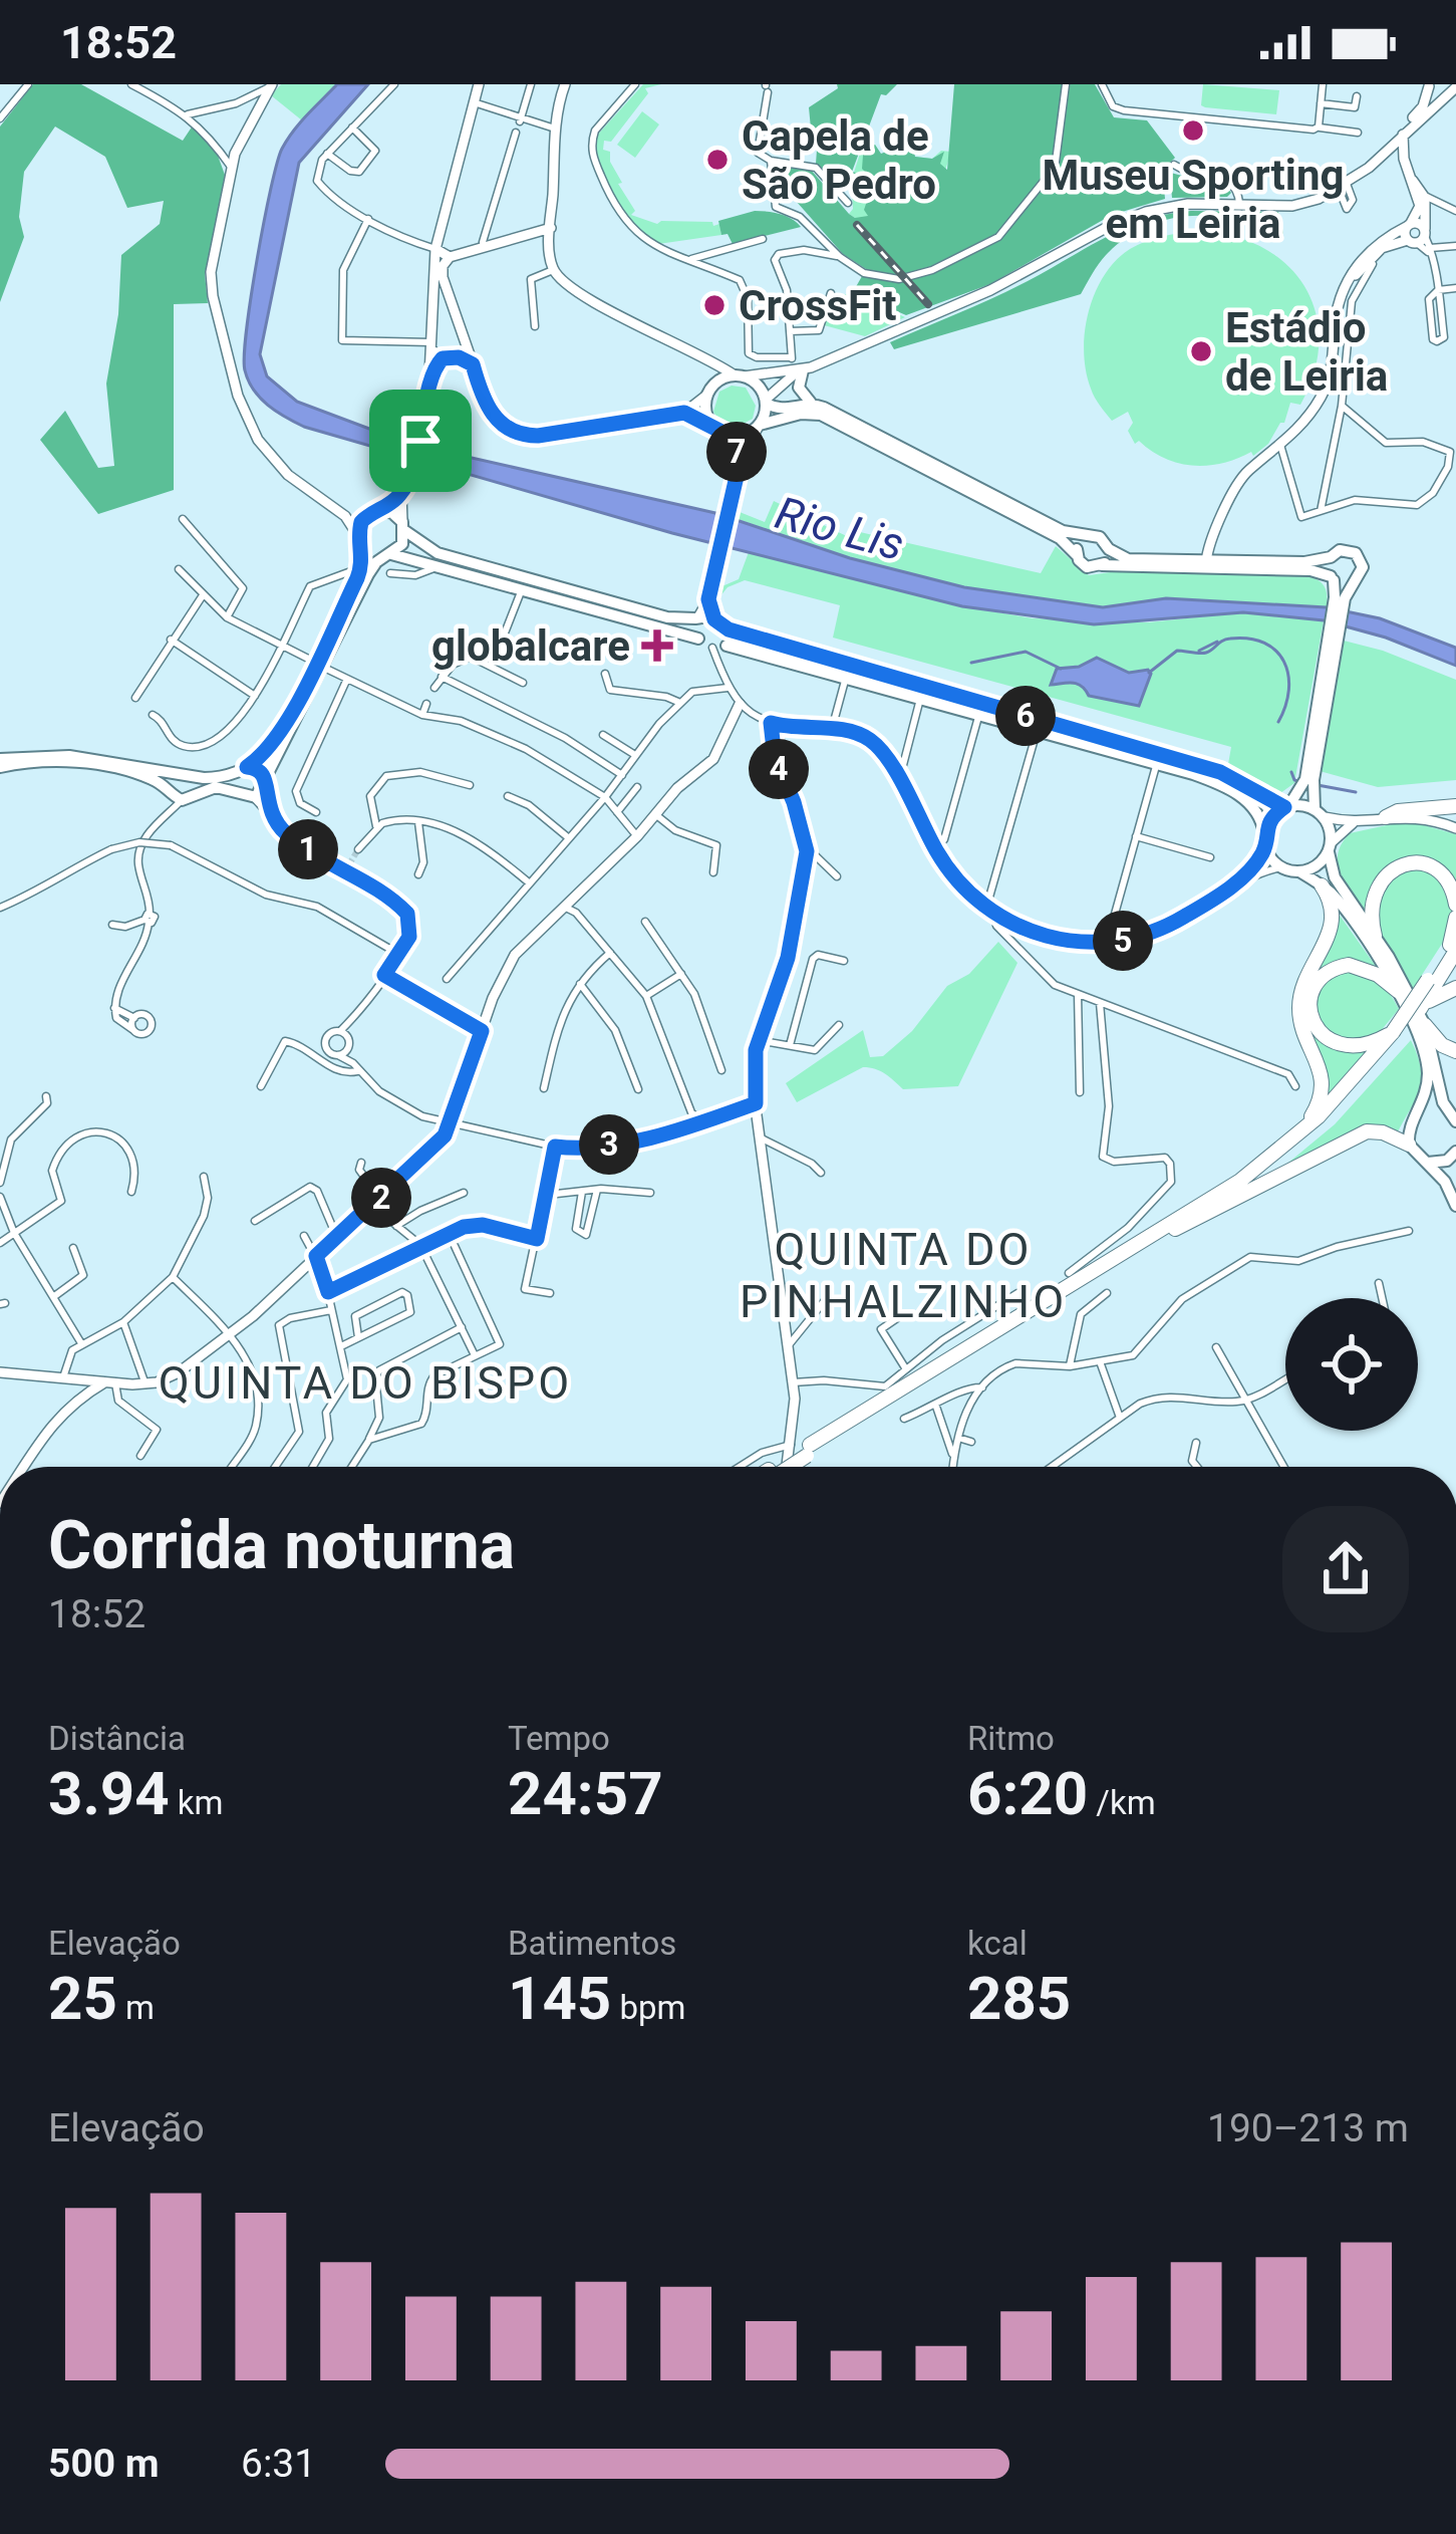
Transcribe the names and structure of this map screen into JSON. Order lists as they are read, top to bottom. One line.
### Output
{"districts":["QUINTA DO PINHALZINHO","QUINTA DO BISPO"],"water":["Rio Lis"],"places":{"other":["Museu Sporting em Leiria","Capela de São Pedro","CrossFit","Estádio de Leiria"],"health":["globalcare"]},"page":{"status":"18:52","pins":["7","6","4","1","5","3","2"],"heading":["Corrida noturna","18:52"],"stats":[["Distância","3.94 km"],["Tempo","24:57"],["Ritmo","6:20 /km"],["Elevação","25 m"],["Batimentos","145 bpm"],["kcal","285"]],"chart":["Elevação","190–213 m"],"list":[{"name":"500 m","note":"6:31"}]}}
